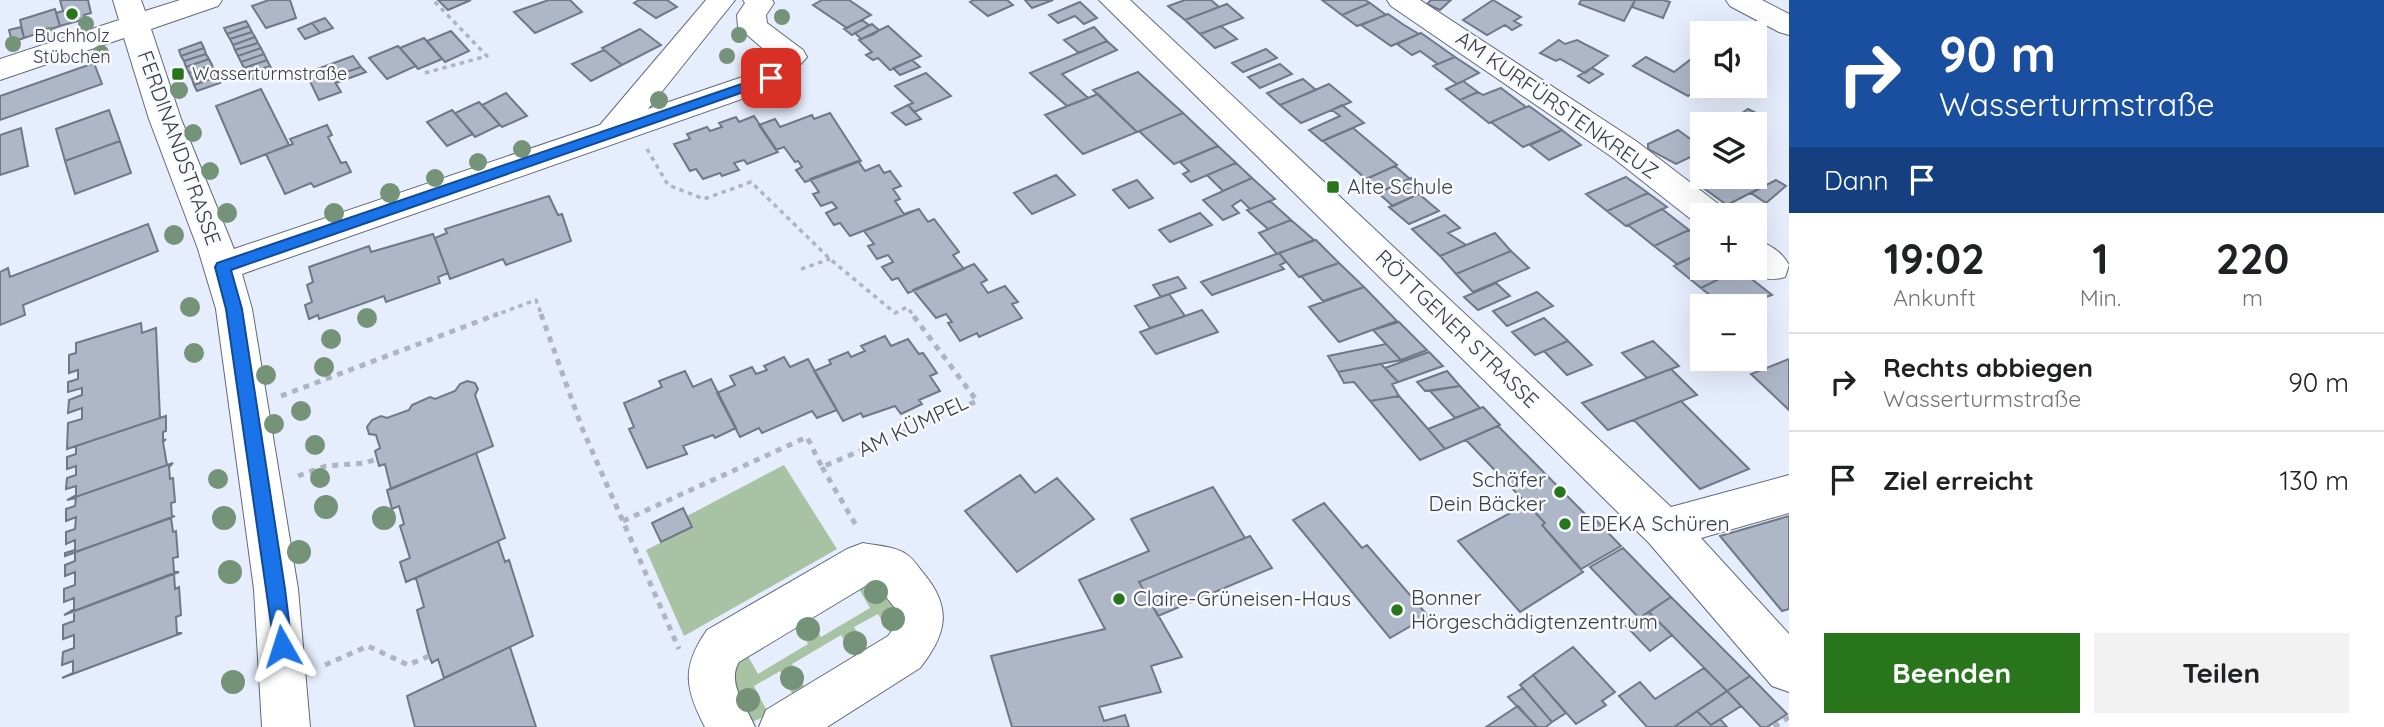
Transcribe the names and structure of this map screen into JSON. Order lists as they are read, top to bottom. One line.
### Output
{"streets":{"street":["AM KURFÜRSTENKREUZ","FERDINANDSTRASSE","RÖTTGENER STRASSE"],"path":["AM KÜMPEL"]},"places":{"other":["Buchholz Stübchen","Schäfer Dein Bäcker","EDEKA Schüren","Claire-Grüneisen-Haus","Bonner Hörgeschädigtenzentrum"],"transit":["Wasserturmstraße","Alte Schule"]},"page":{"turn":["90 m","Wasserturmstraße"],"map_buttons":["+","−"],"then":"Dann","eta":["19:02","Ankunft","1","Min.","220","m"],"list":[{"name":"Rechts abbiegen","note":"Wasserturmstraße","value":"90 m"},{"name":"Ziel erreicht","value":"130 m"}],"buttons":["Beenden","Teilen"]}}
